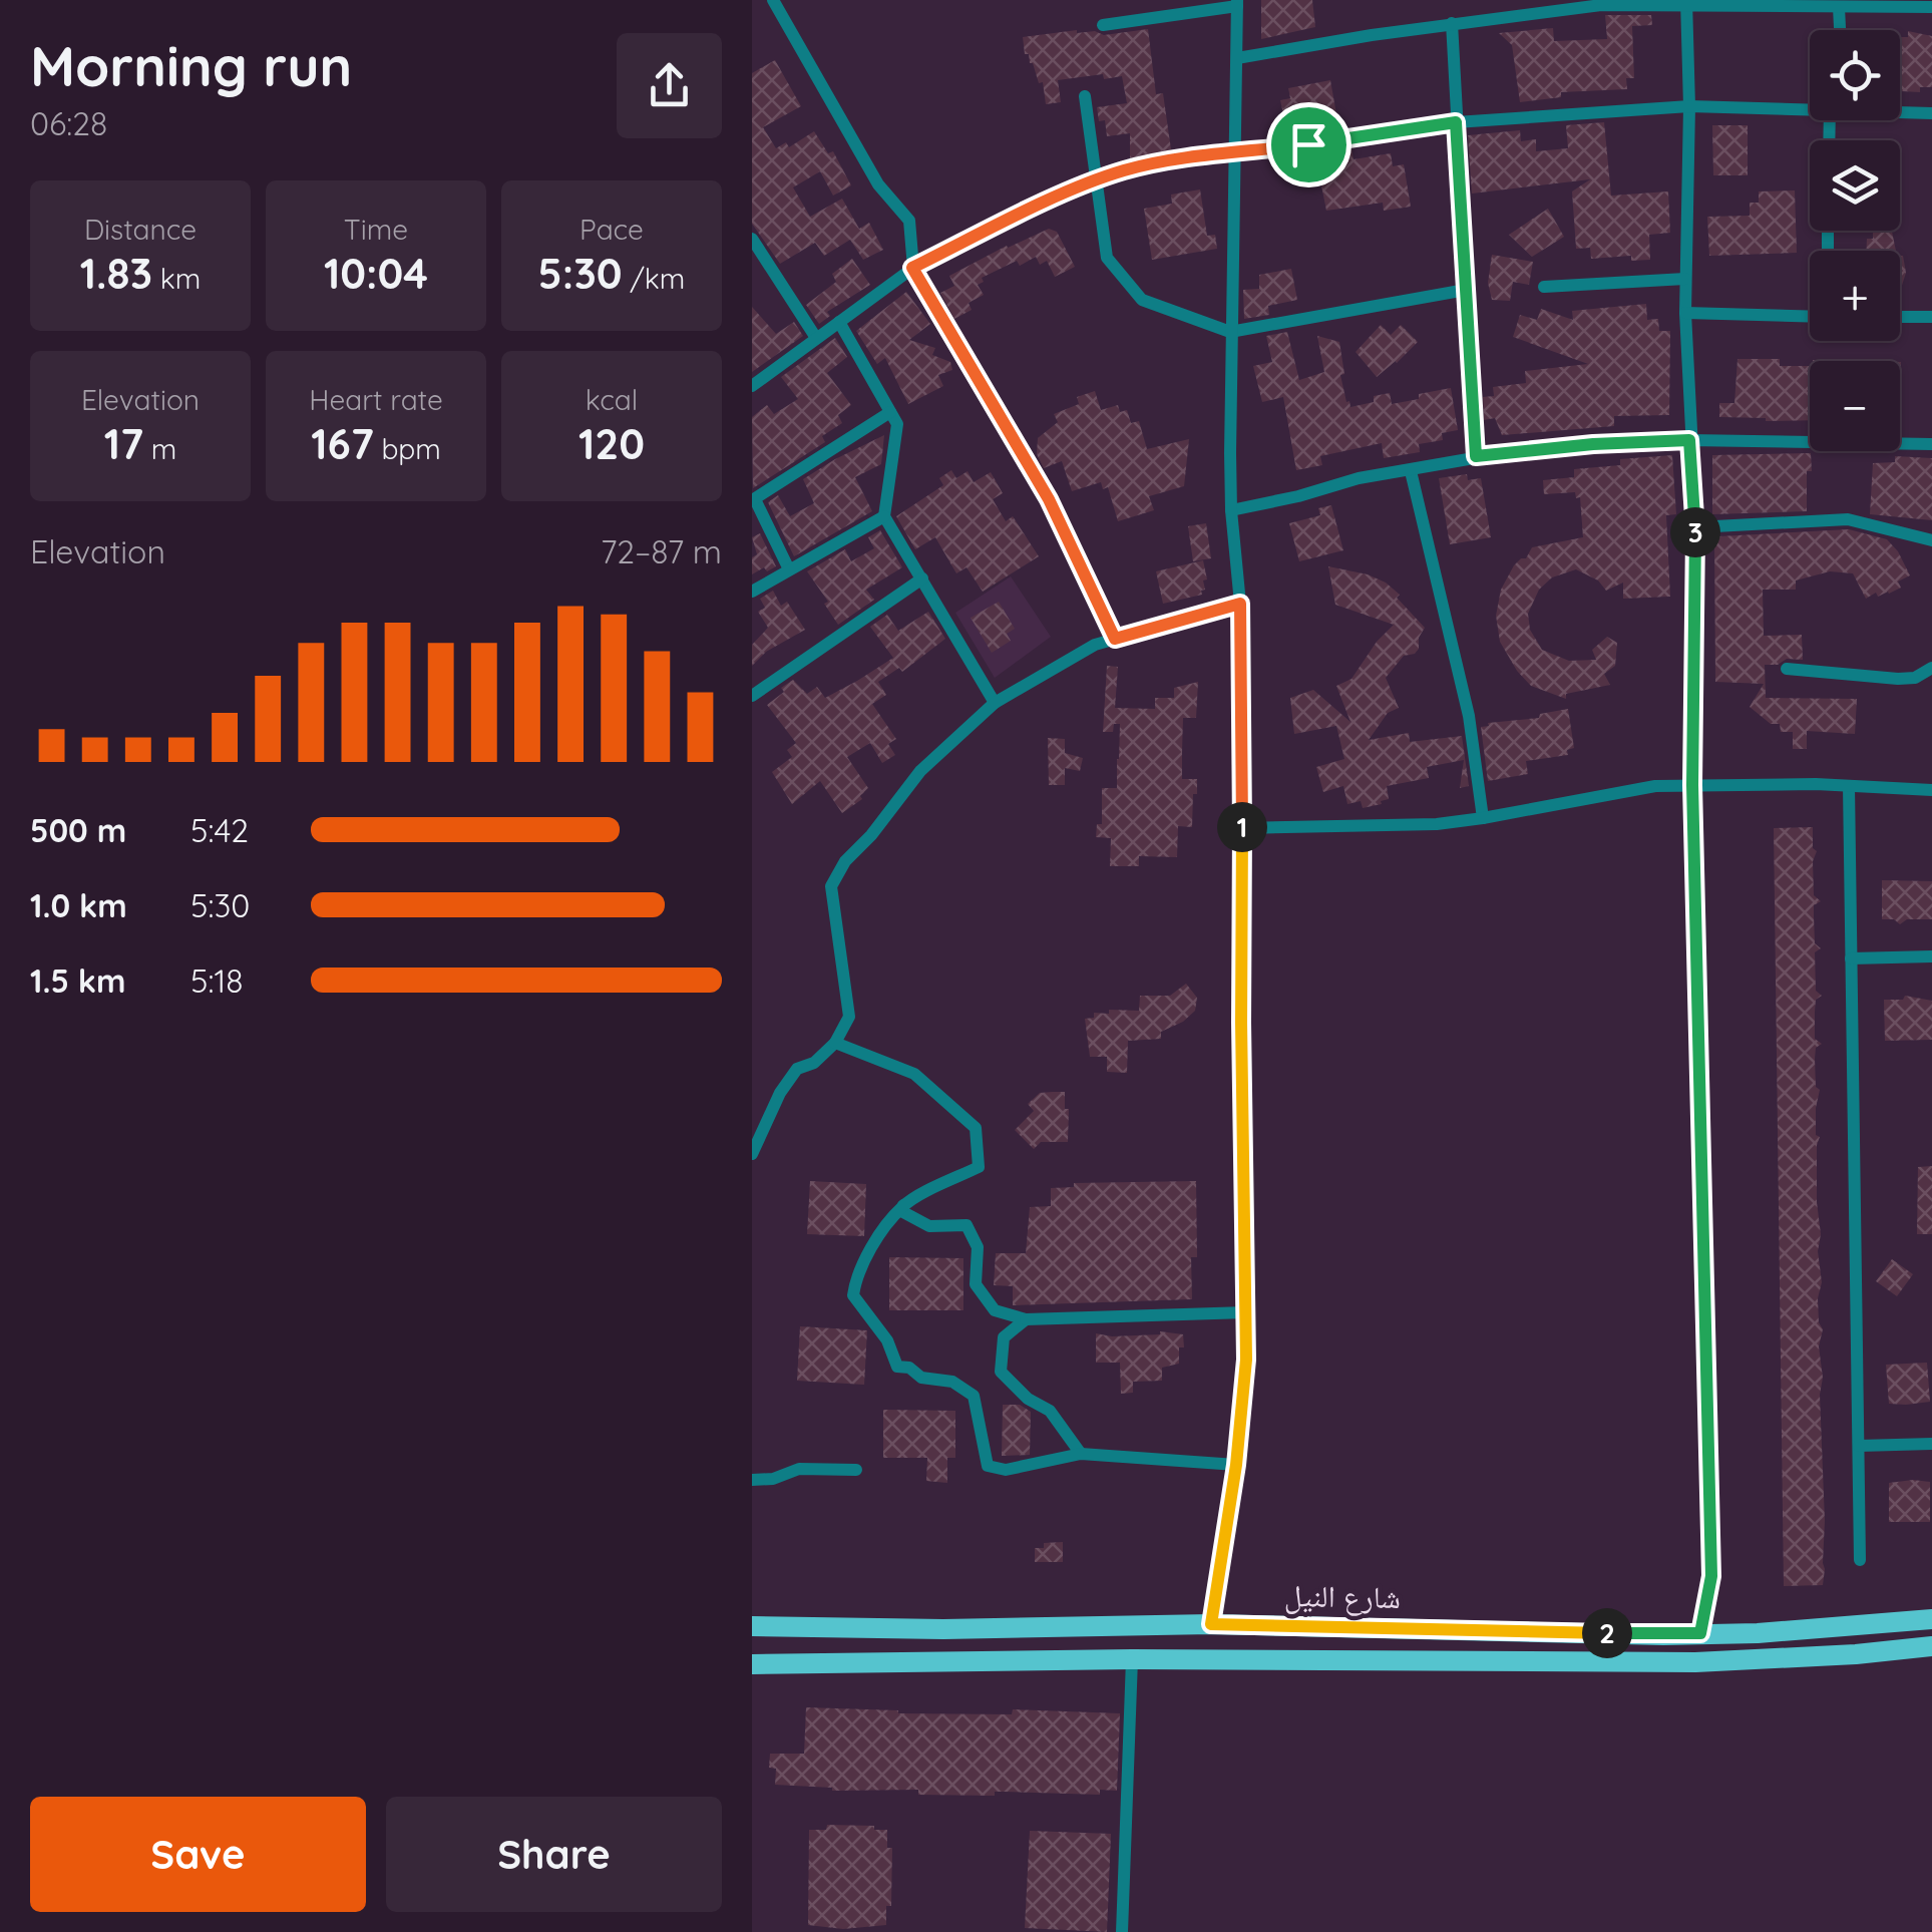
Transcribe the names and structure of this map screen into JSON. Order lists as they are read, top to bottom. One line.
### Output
{"streets":{"main road":["شارع النيل"]},"page":{"heading":["Morning run","06:28"],"map_buttons":["+","−"],"stats":[["Distance","1.83 km"],["Time","10:04"],["Pace","5:30 /km"],["Elevation","17 m"],["Heart rate","167 bpm"],["kcal","120"]],"pins":["3","1","2"],"chart":["Elevation","72–87 m"],"list":[{"name":"500 m","note":"5:42"},{"name":"1.0 km","note":"5:30"},{"name":"1.5 km","note":"5:18"}],"buttons":["Save","Share"]}}
